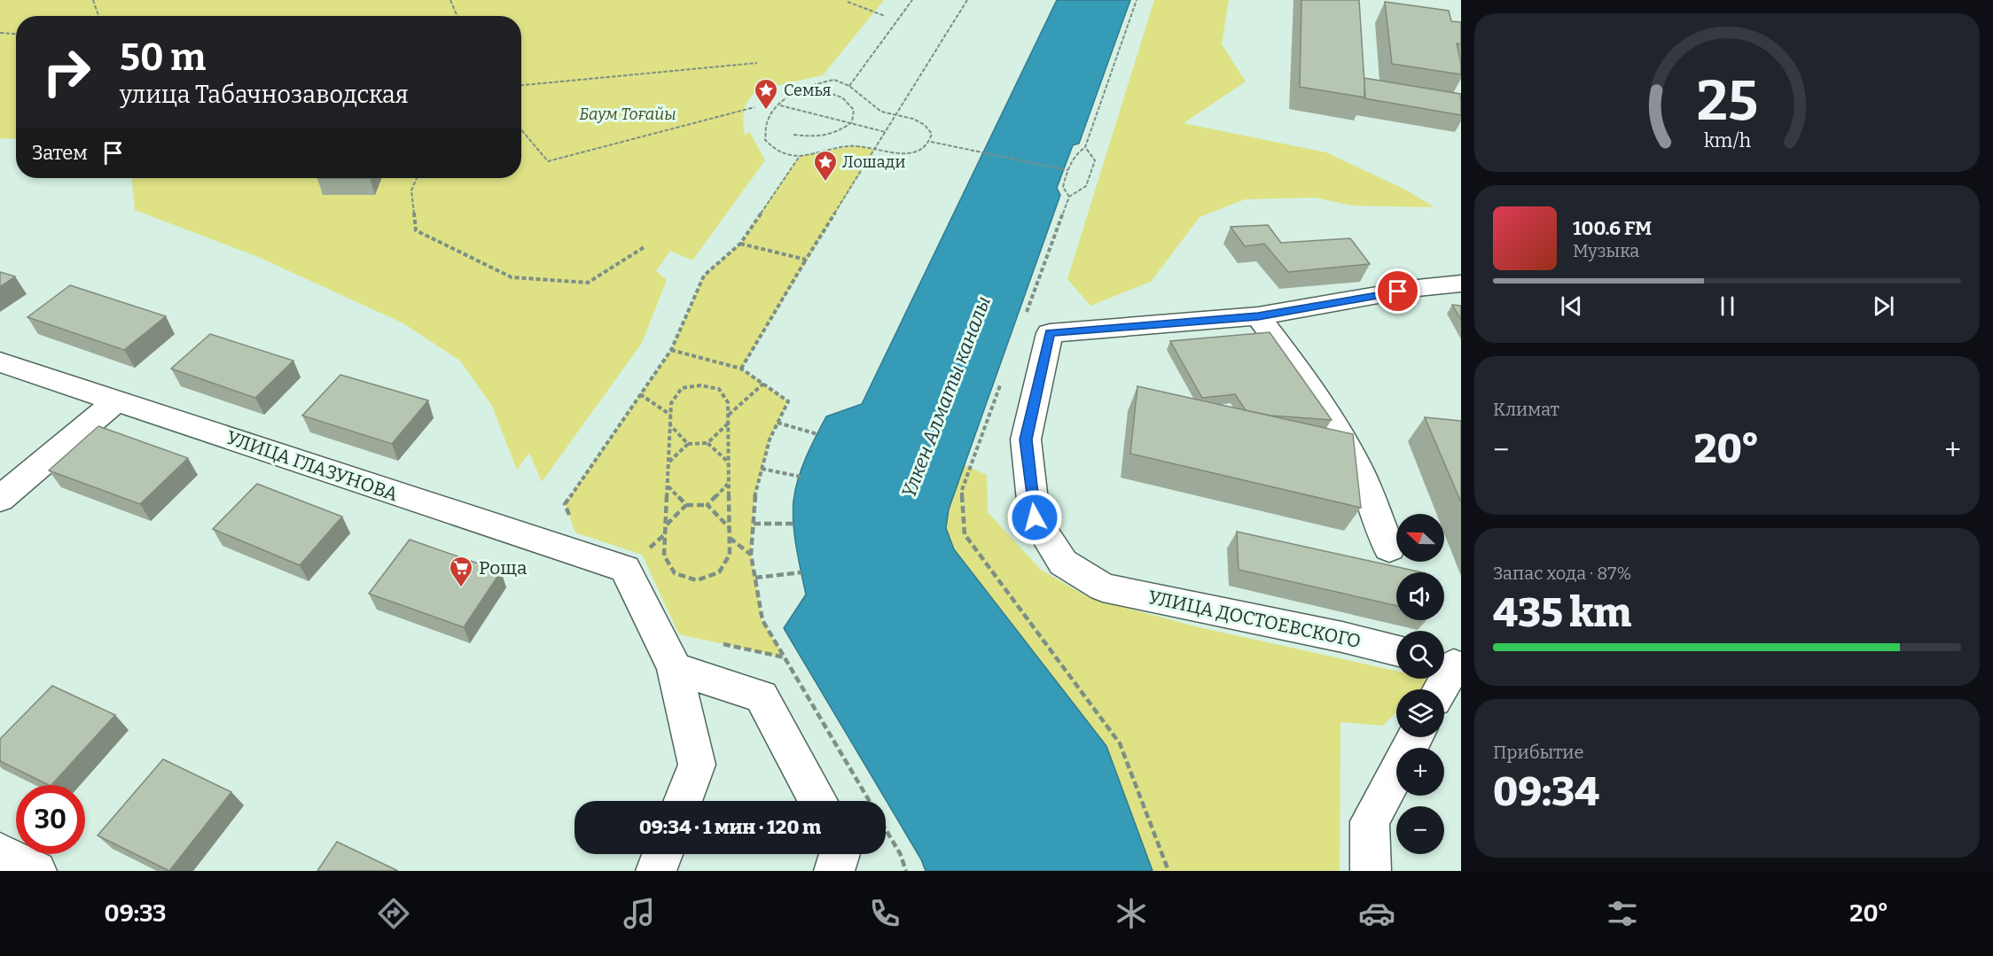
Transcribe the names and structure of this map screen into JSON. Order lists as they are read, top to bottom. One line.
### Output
{"streets":{"street":["УЛИЦА ГЛАЗУНОВА","УЛИЦА ДОСТОЕВСКОГО"]},"water":["Үлкен Алматы каналы"],"parks":["Баум Тоғайы"],"places":{"place":["Семья","Лошади"],"supermarket":["Роща"]},"north":"left","page":{"turn":["50 m","улица Табачнозаводская"],"then":"Затем","song":["100.6 FM","Музыка"],"tile":["Климат",["Запас хода · 87%","435 km"],["Прибытие","09:34"]],"heat":["−","20°","+"],"map_buttons":["+","−"],"limit":"30","trip":"09:34 · 1 мин · 120 m","tabs":["09:33","20°"],"gauge":["25","km/h"]}}
